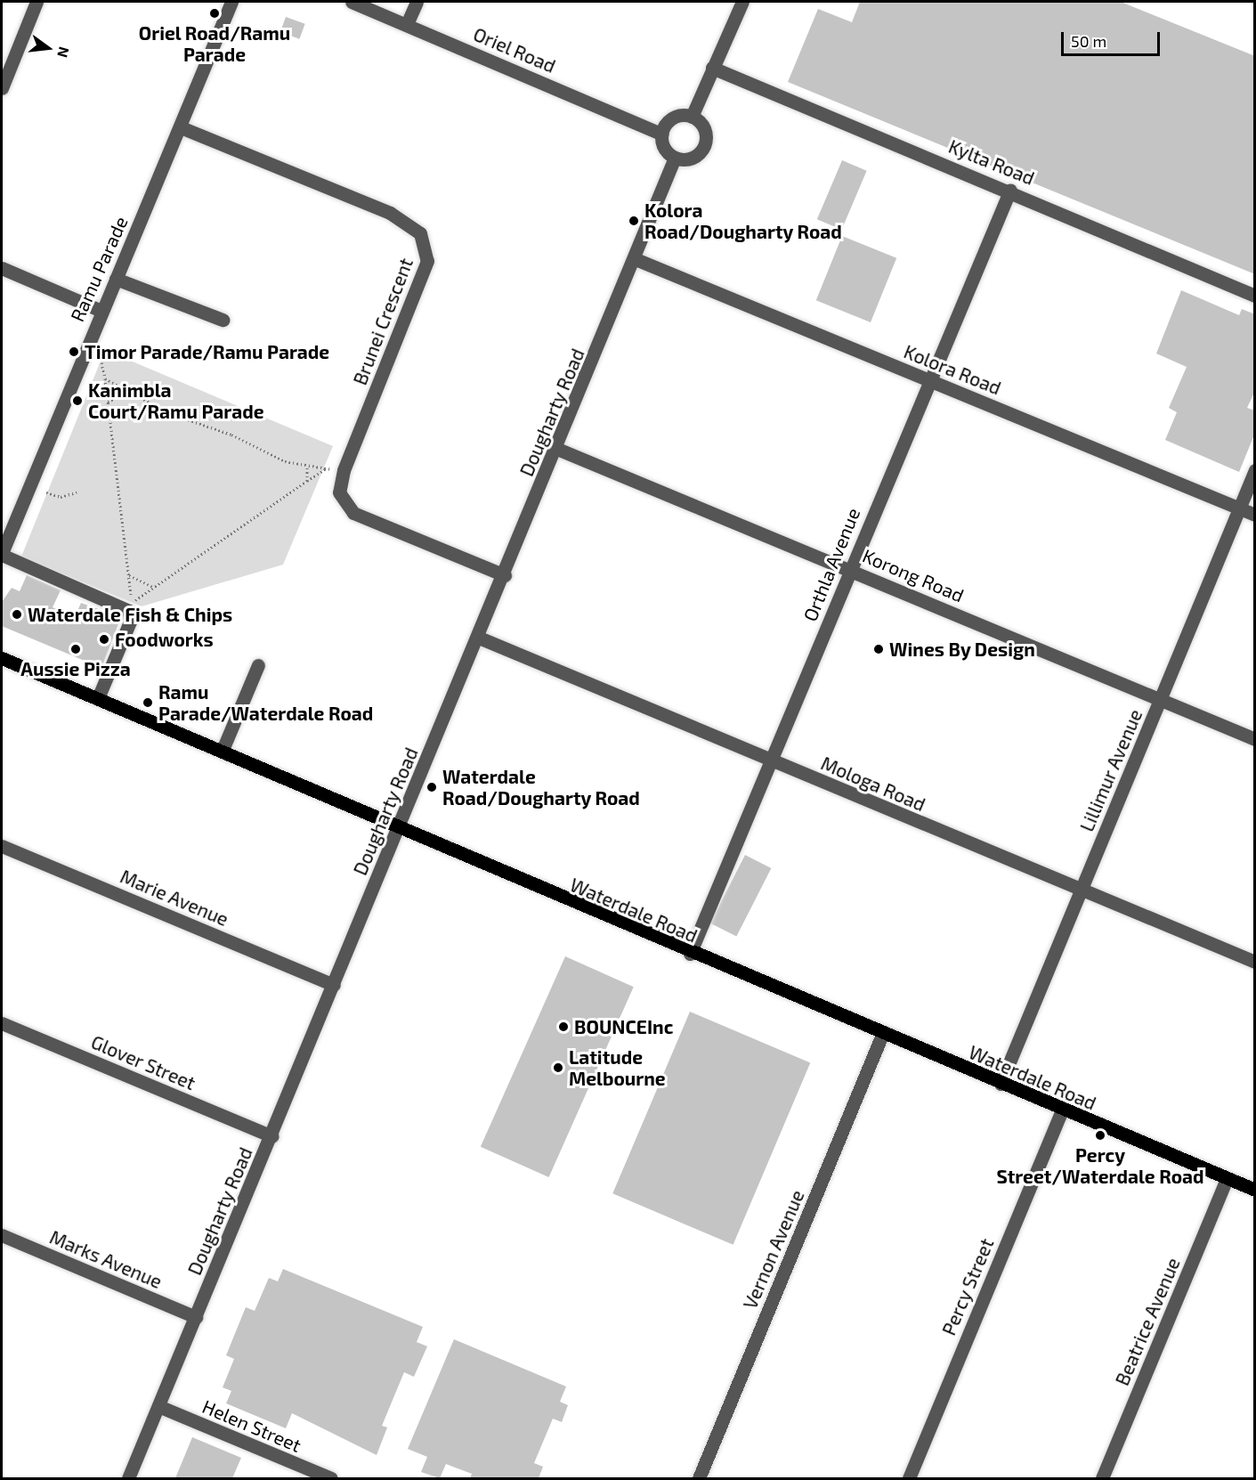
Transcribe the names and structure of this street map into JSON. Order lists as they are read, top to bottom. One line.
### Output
{"streets":{"main road":["Waterdale Road"],"street":["Oriel Road","Kylta Road","Ramu Parade","Brunei Crescent","Kolora Road","Dougharty Road","Orthla Avenue","Korong Road","Lillimur Avenue","Mologa Road","Marie Avenue","Glover Street","Vernon Avenue","Marks Avenue","Percy Street","Beatrice Avenue","Helen Street"]},"crossings":[["Oriel Road","Dougharty Road"],["Kylta Road","Orthla Avenue"],["Ramu Parade","Brunei Crescent"],["Brunei Crescent","Dougharty Road"],["Kolora Road","Dougharty Road"],["Kolora Road","Orthla Avenue"],["Kolora Road","Lillimur Avenue"],["Dougharty Road","Korong Road"],["Dougharty Road","Mologa Road"],["Dougharty Road","Marie Avenue"],["Dougharty Road","Waterdale Road"],["Dougharty Road","Glover Street"],["Dougharty Road","Marks Avenue"],["Dougharty Road","Helen Street"],["Orthla Avenue","Korong Road"],["Orthla Avenue","Mologa Road"],["Orthla Avenue","Waterdale Road"],["Korong Road","Lillimur Avenue"],["Lillimur Avenue","Mologa Road"],["Lillimur Avenue","Waterdale Road"],["Waterdale Road","Vernon Avenue"],["Waterdale Road","Percy Street"],["Waterdale Road","Beatrice Avenue"]],"places":["Oriel Road/Ramu Parade","Kolora Road/Dougharty Road","Timor Parade/Ramu Parade","Kanimbla Court/Ramu Parade","Waterdale Fish & Chips","Foodworks","Aussie Pizza","Wines By Design","Ramu Parade/Waterdale Road","Waterdale Road/Dougharty Road","BOUNCEInc","Latitude Melbourne","Percy Street/Waterdale Road"],"scale_bar":"50 m","north":"right"}
